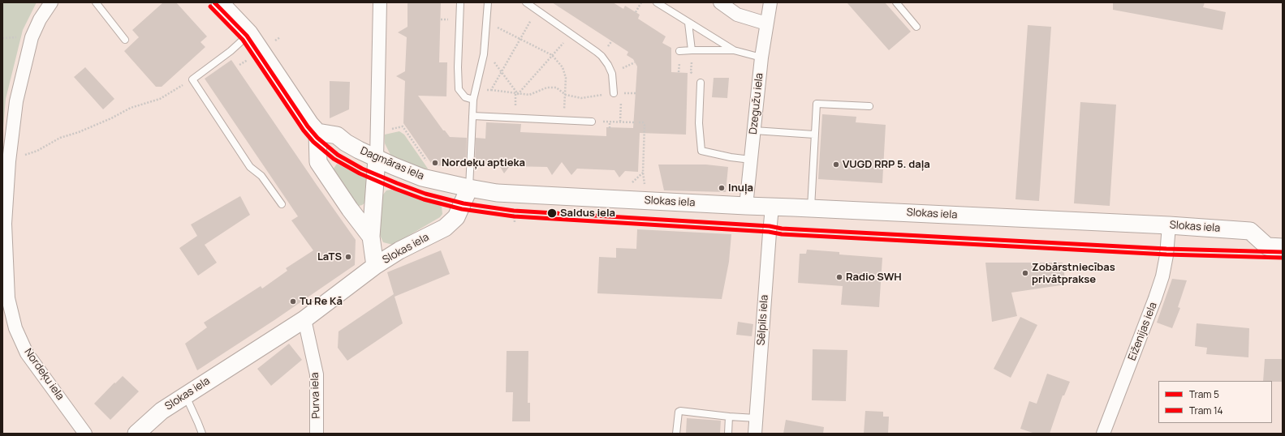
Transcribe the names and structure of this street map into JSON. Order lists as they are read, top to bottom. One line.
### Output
{"streets":{"street":["Dzegužu iela","Dagmāras iela","Slokas iela","Sēlpils iela","Eiženijas iela","Nordeķu iela","Purva iela"]},"crossings":[["Dzegužu iela","Slokas iela"],["Dagmāras iela","Slokas iela"],["Slokas iela","Sēlpils iela"],["Slokas iela","Eiženijas iela"],["Slokas iela","Purva iela"]],"places":["Nordeķu aptieka","VUGD RRP 5. daļa","Inuļa","Saldus iela","LaTS","Zobārstniecības privātprakse","Radio SWH","Tu Re Kā"],"lines":["tram line 5","tram line 14"],"legend":["Tram 5","Tram 14"]}
